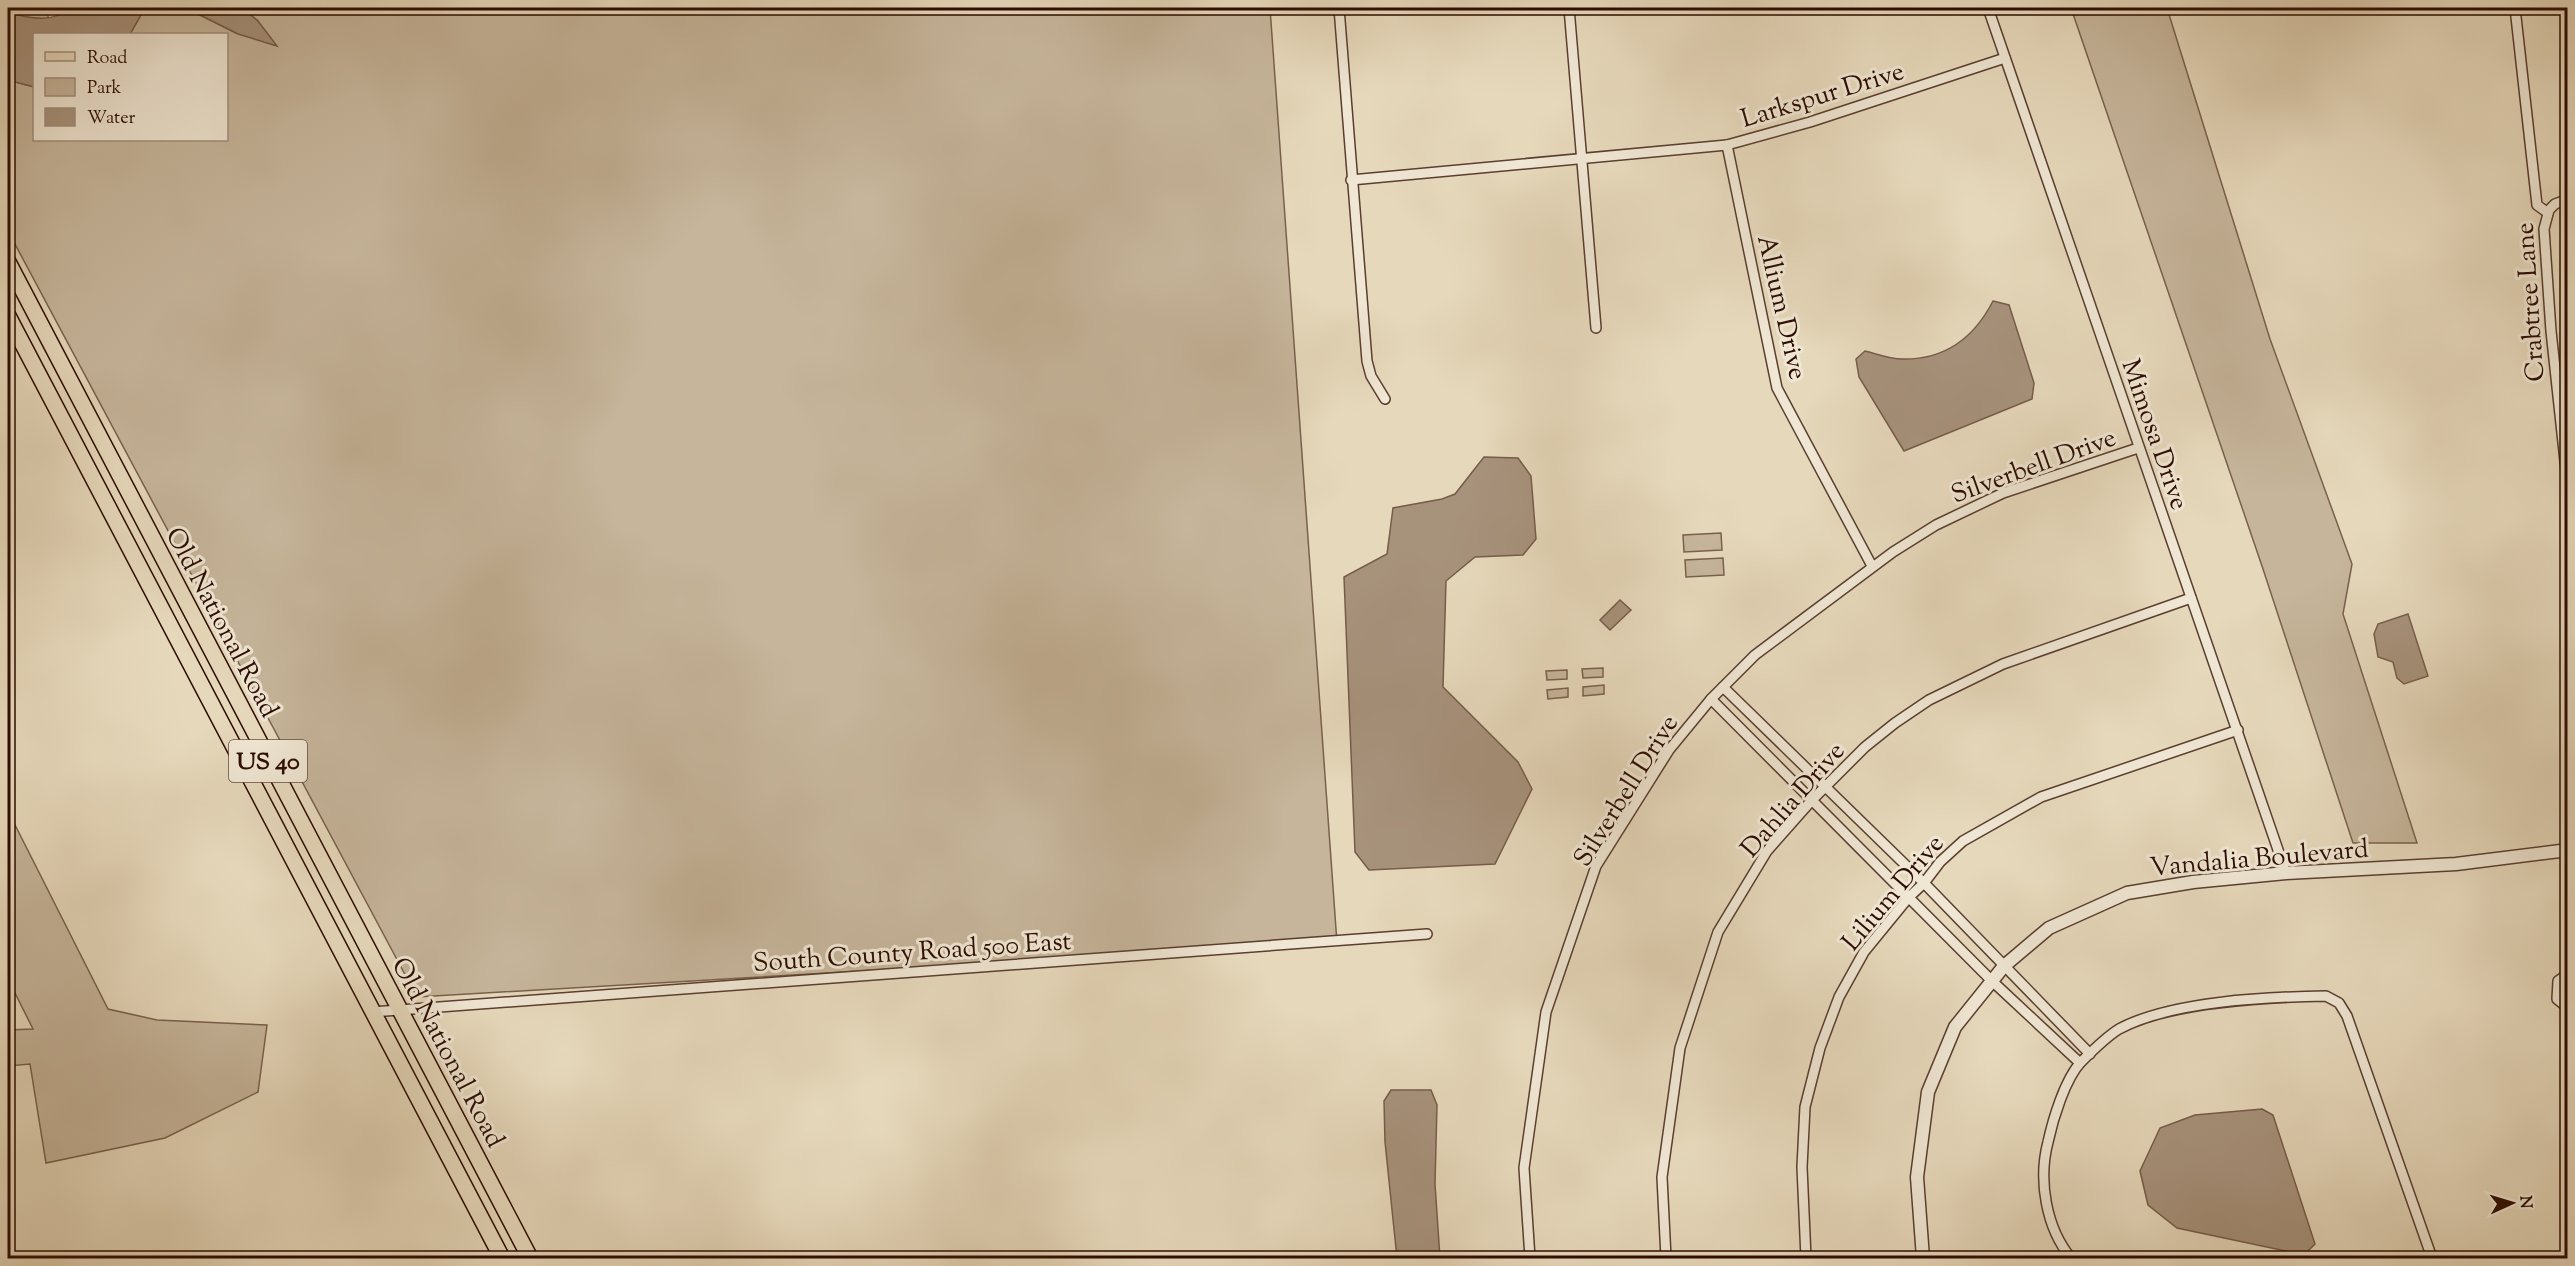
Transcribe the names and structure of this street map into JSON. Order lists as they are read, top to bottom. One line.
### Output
{"streets":{"main road":["Old National Road","US 40"],"street":["Larkspur Drive","Crabtree Lane","Allium Drive","Mimosa Drive","Silverbell Drive","Dahlia Drive","Vandalia Boulevard","Lilium Drive","South County Road 500 East"]},"crossings":[["Larkspur Drive","Allium Drive"],["Larkspur Drive","Mimosa Drive"],["Allium Drive","Silverbell Drive"],["Mimosa Drive","Silverbell Drive"],["Mimosa Drive","Dahlia Drive"],["Mimosa Drive","Vandalia Boulevard"],["Mimosa Drive","Lilium Drive"],["Old National Road","South County Road 500 East"]],"legend":["Road","Park","Water"],"north":"right"}
